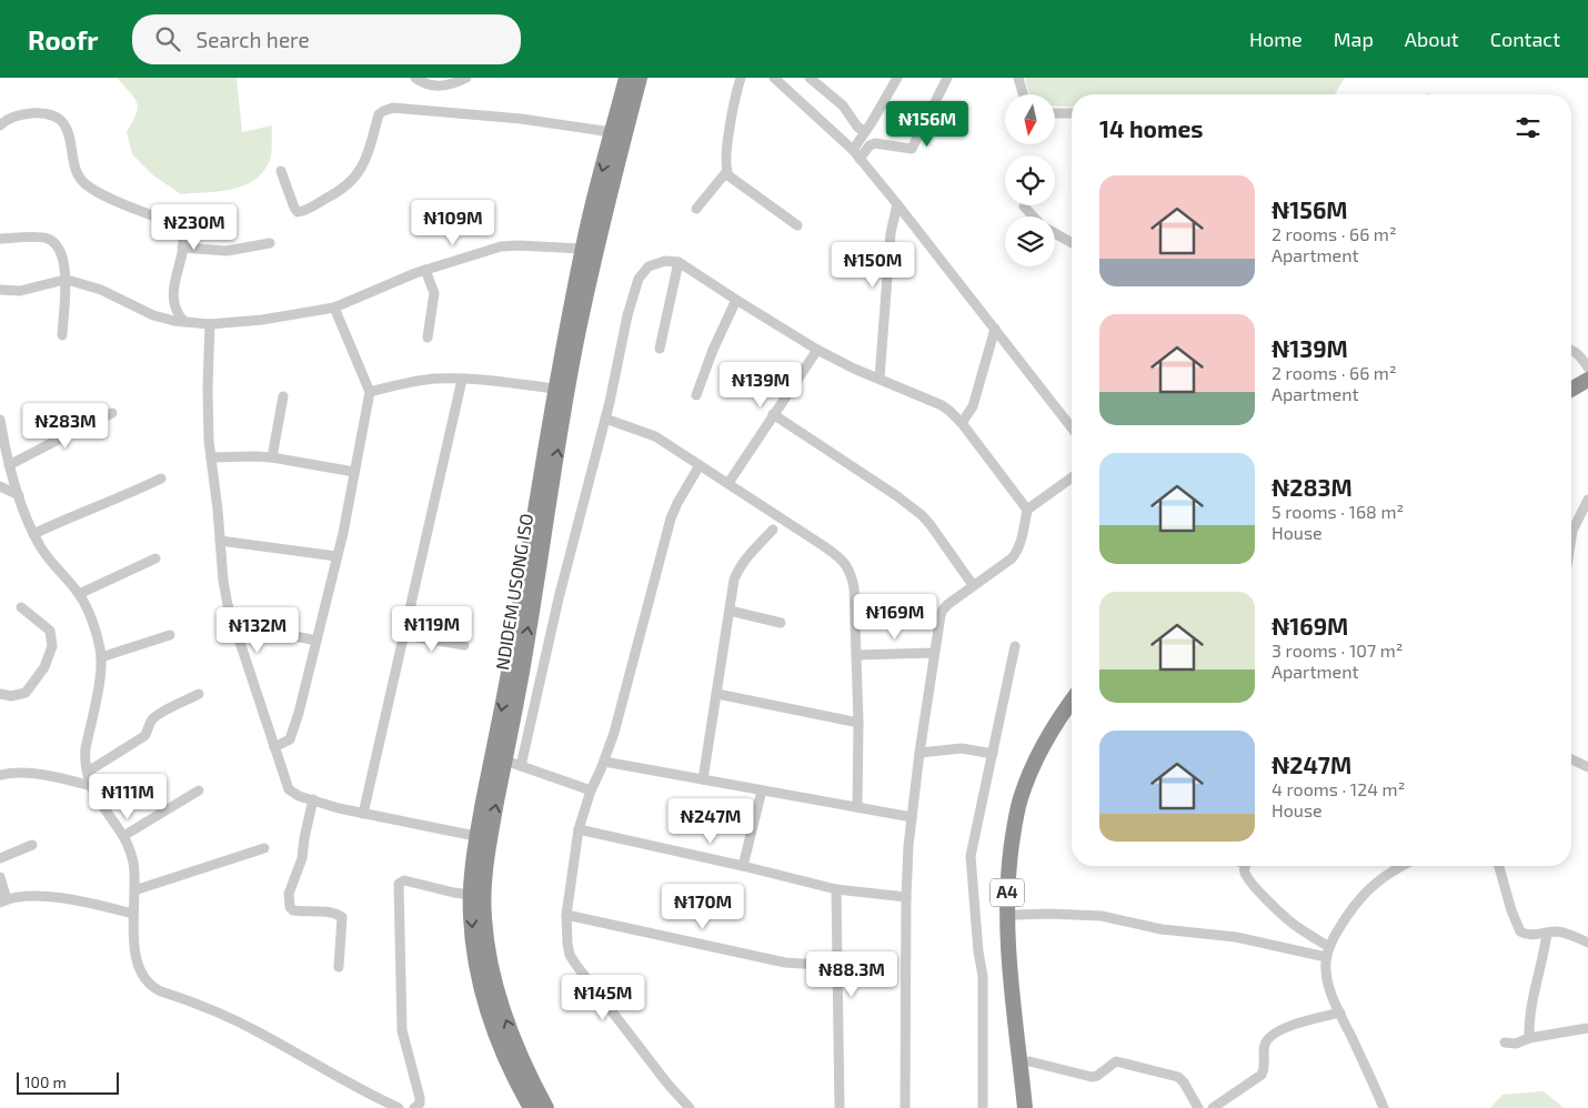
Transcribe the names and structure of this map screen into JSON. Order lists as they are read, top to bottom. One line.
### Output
{"streets":{"highway":["NDIDEM USONG ISO","A4"]},"scale_bar":"100 m","north":"bottom","page":{"header":"Roofr","search":"Search here","nav":["Home","Map","About","Contact"],"heading":"14 homes","price":["₦156M","₦109M","₦230M","₦150M","₦139M","₦283M","₦169M","₦119M","₦132M","₦111M","₦247M","₦170M","₦88.3M","₦145M"],"list":[{"name":"₦156M","note":"2 rooms · 66 m² · Apartment"},{"name":"₦139M","note":"2 rooms · 66 m² · Apartment"},{"name":"₦283M","note":"5 rooms · 168 m² · House"},{"name":"₦169M","note":"3 rooms · 107 m² · Apartment"},{"name":"₦247M","note":"4 rooms · 124 m² · House"}],"scale":"100 m"}}
